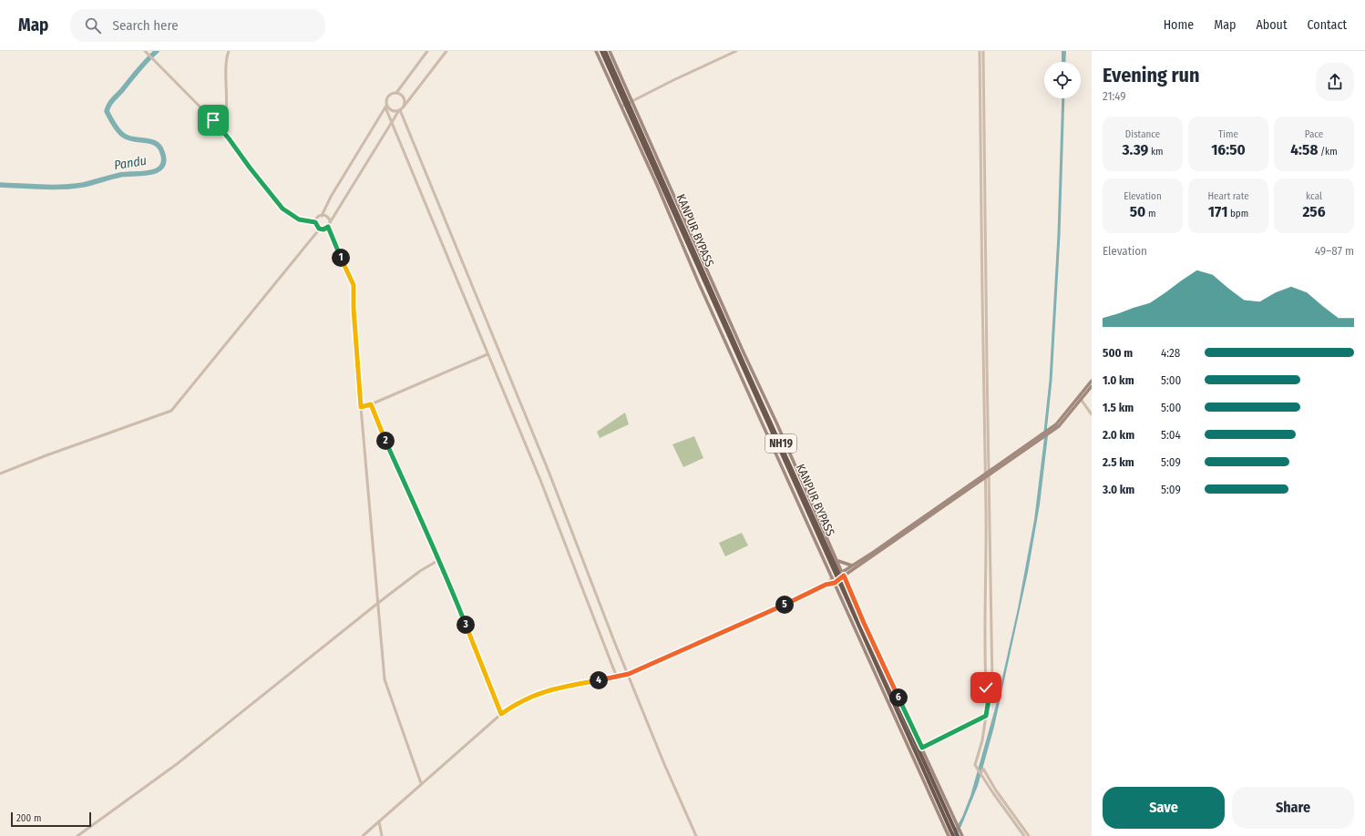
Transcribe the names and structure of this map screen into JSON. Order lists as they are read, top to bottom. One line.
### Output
{"streets":{"highway":["KANPUR BYPASS","NH19"]},"water":["Pandu"],"scale_bar":"200 m","page":{"header":"Map","search":"Search here","nav":["Home","Map","About","Contact"],"heading":["Evening run","21:49"],"stats":[["Distance","3.39 km"],["Time","16:50"],["Pace","4:58 /km"],["Elevation","50 m"],["Heart rate","171 bpm"],["kcal","256"]],"chart":["Elevation","49–87 m"],"pins":["1","2","5","3","4","6"],"list":[{"name":"500 m","note":"4:28"},{"name":"1.0 km","note":"5:00"},{"name":"1.5 km","note":"5:00"},{"name":"2.0 km","note":"5:04"},{"name":"2.5 km","note":"5:09"},{"name":"3.0 km","note":"5:09"}],"buttons":["Save","Share"],"scale":"200 m"}}
